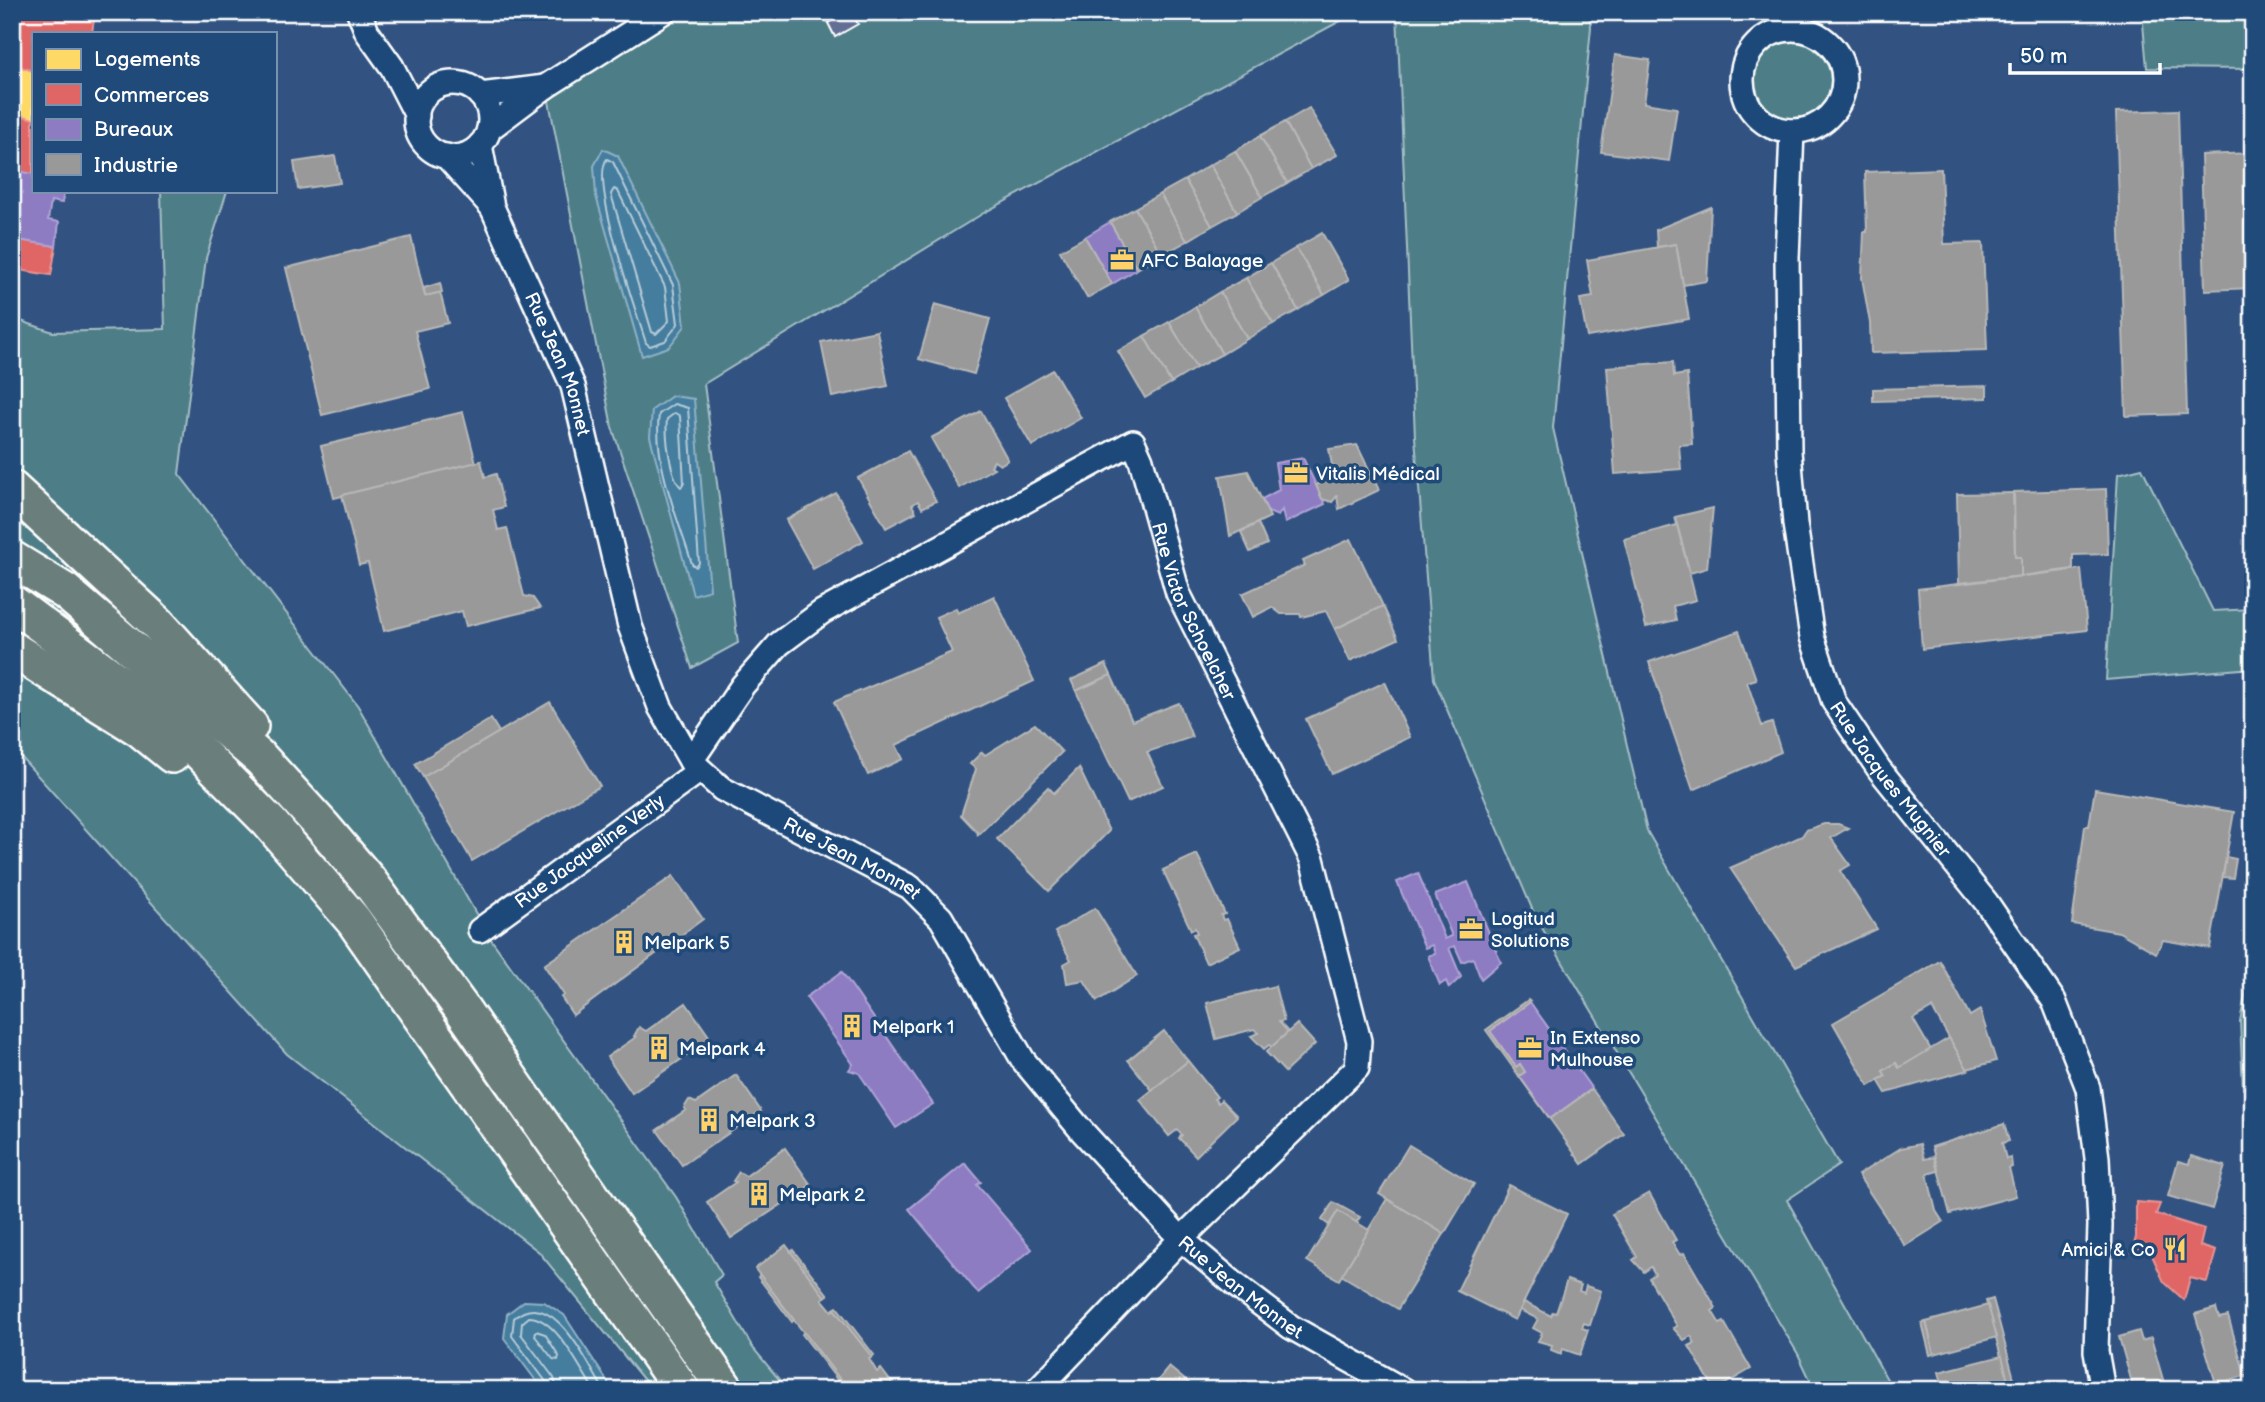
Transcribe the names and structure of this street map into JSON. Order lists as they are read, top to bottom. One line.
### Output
{"streets":{"street":["Rue Jean Monnet","Rue Victor Schoelcher","Rue Jacques Mugnier","Rue Jacqueline Verly"]},"crossings":[["Rue Jean Monnet","Rue Victor Schoelcher"],["Rue Jean Monnet","Rue Jacqueline Verly"],["Rue Victor Schoelcher","Rue Jacqueline Verly"]],"places":{"office":["AFC Balayage","Vitalis Médical","Logitud Solutions","In Extenso Mulhouse"],"building":["Melpark 5","Melpark 1","Melpark 4","Melpark 3","Melpark 2"],"restaurant":["Amici & Co"]},"legend":["Logements","Commerces","Bureaux","Industrie"],"scale_bar":"50 m"}
